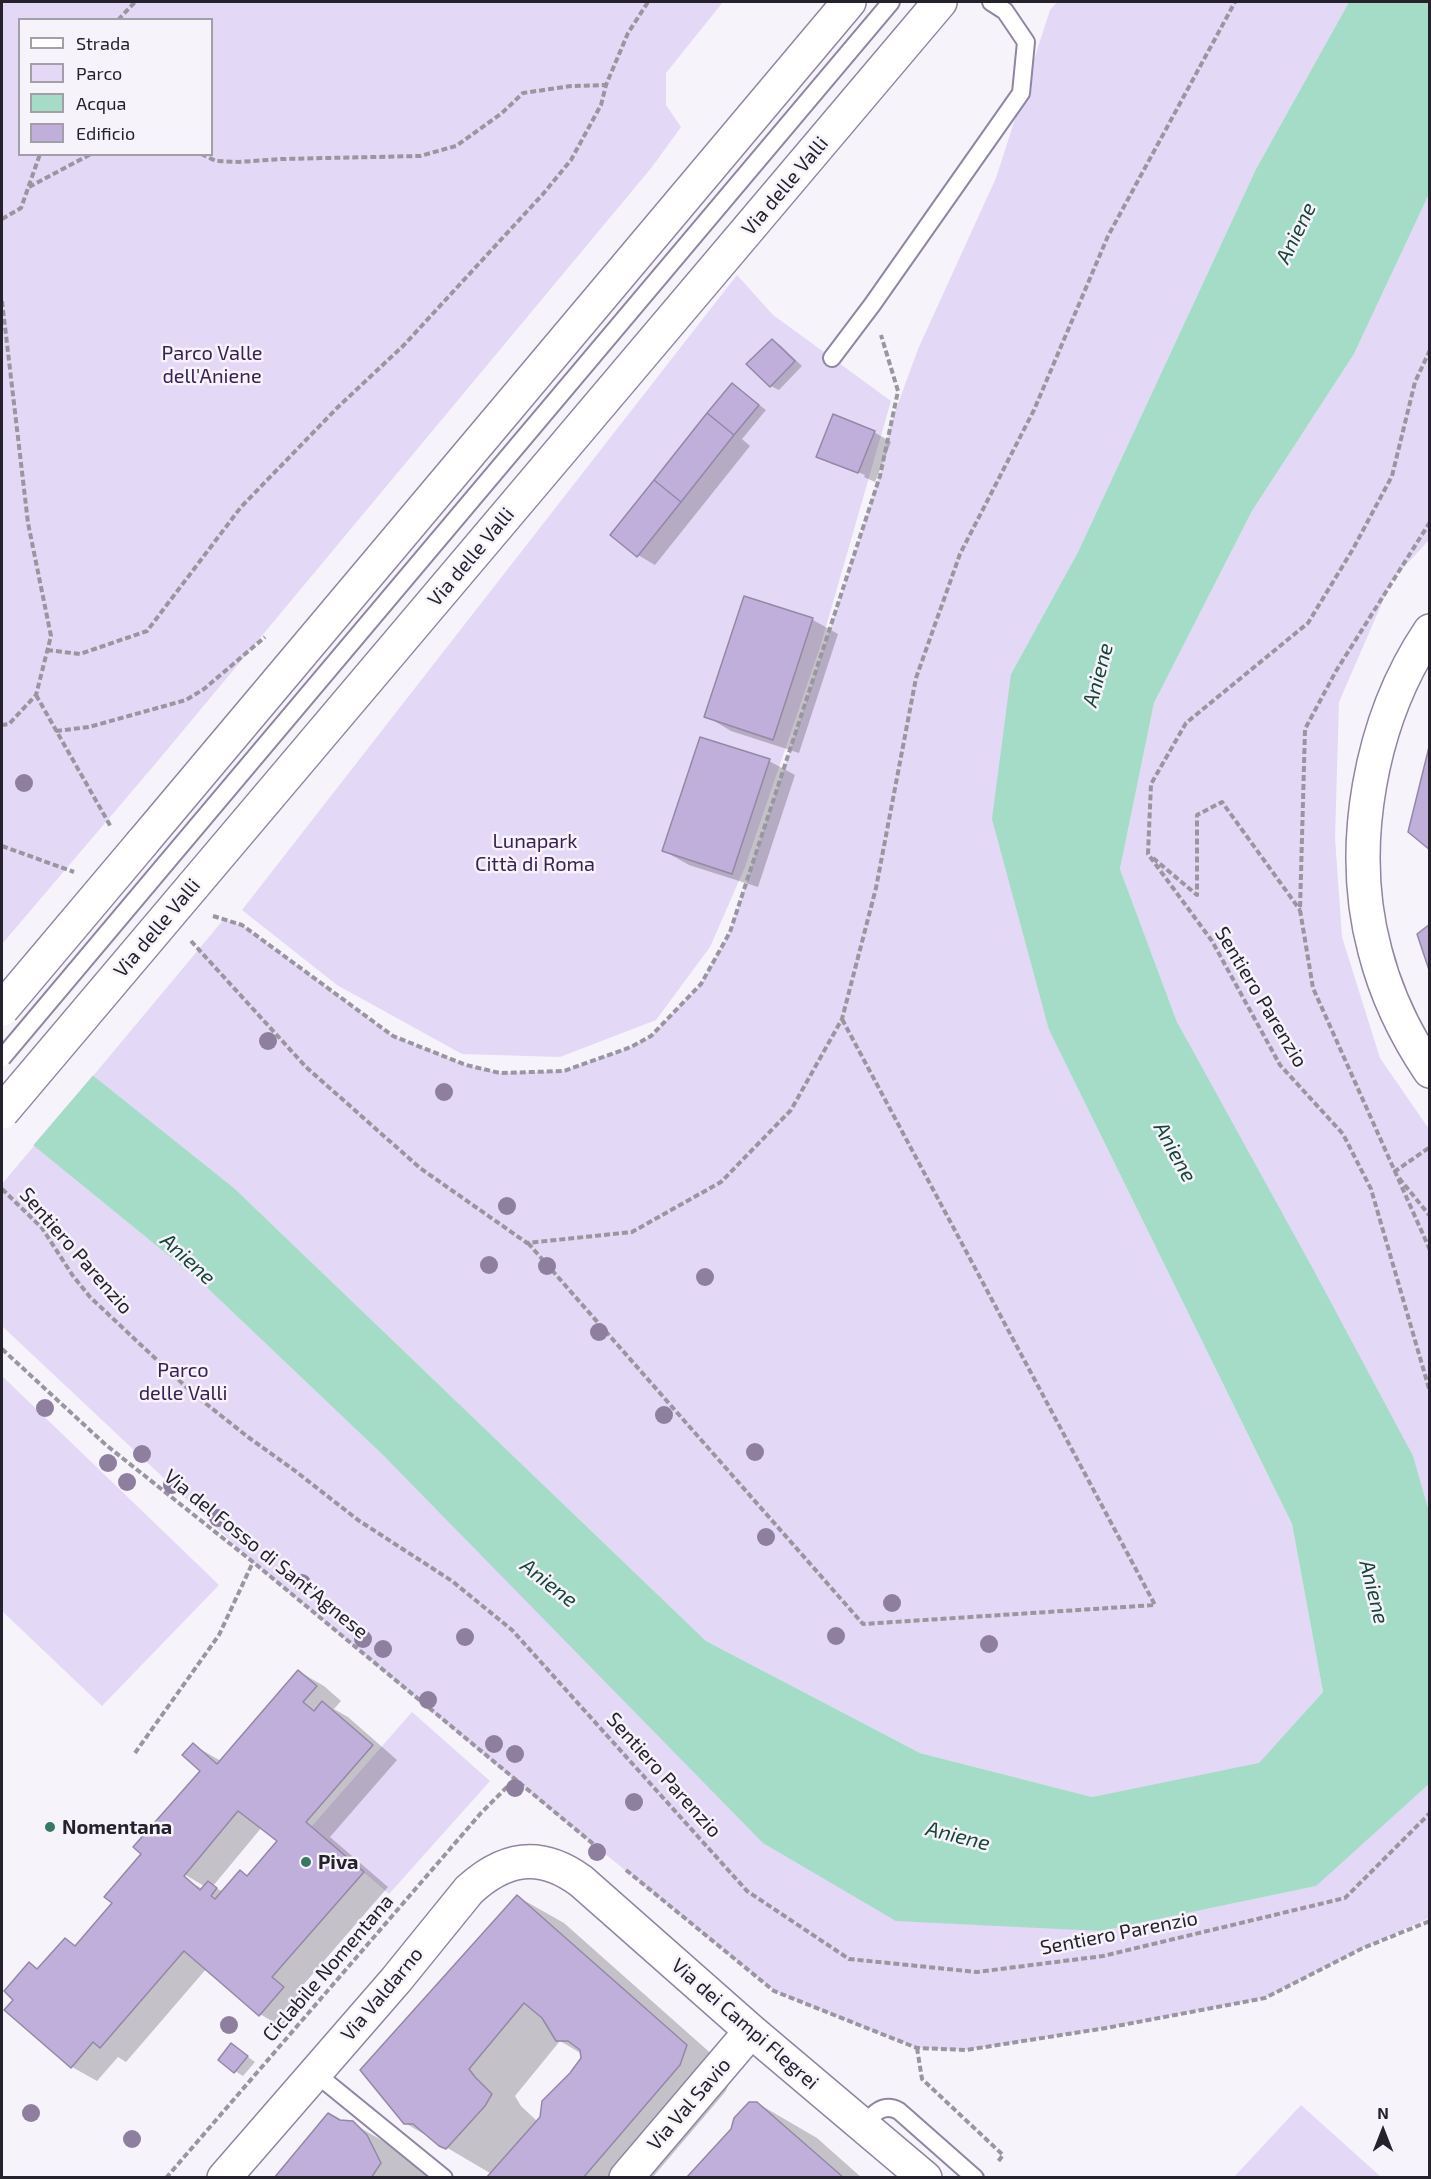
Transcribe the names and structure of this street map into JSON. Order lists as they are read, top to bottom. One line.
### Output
{"streets":{"main road":["Via delle Valli","Via Valdarno","Via dei Campi Flegrei","Via Val Savio"],"path":["Sentiero Parenzio","Via del Fosso di Sant'Agnese","Ciclabile Nomentana"]},"crossings":[["Via del Fosso di Sant'Agnese","Ciclabile Nomentana"],["Via Valdarno","Via dei Campi Flegrei"],["Via dei Campi Flegrei","Via Val Savio"]],"water":["Aniene"],"parks":["Parco Valle dell'Aniene","Lunapark Città di Roma","Parco delle Valli"],"places":["Nomentana","Piva"],"legend":["Strada","Parco","Acqua","Edificio"],"north":"top"}
